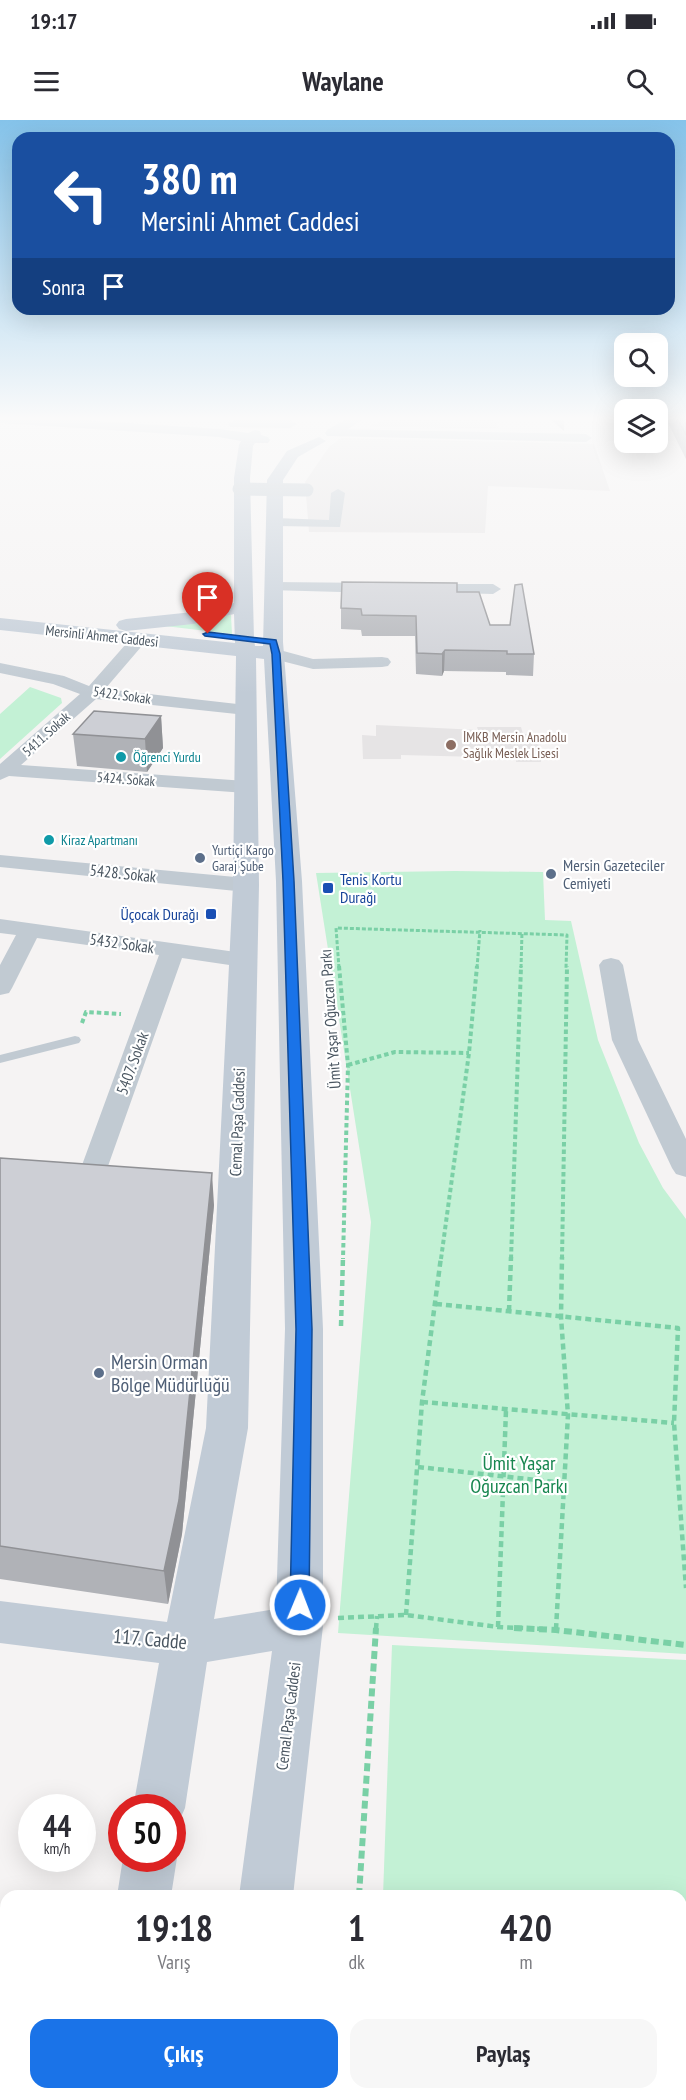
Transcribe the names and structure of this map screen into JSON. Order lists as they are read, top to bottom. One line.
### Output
{"streets":{"main road":["Mersinli Ahmet Caddesi","Cemal Paşa Caddesi","117. Cadde"],"street":["5422. Sokak","5411. Sokak","5424. Sokak","5428. Sokak","5432 Sokak","5407. Sokak"],"path":["Ümit Yaşar Oğuzcan Parkı"]},"crossings":[["Mersinli Ahmet Caddesi","5411. Sokak"],["Mersinli Ahmet Caddesi","Cemal Paşa Caddesi"],["5422. Sokak","5411. Sokak"],["5422. Sokak","Cemal Paşa Caddesi"],["5411. Sokak","5424. Sokak"],["5424. Sokak","Cemal Paşa Caddesi"],["5428. Sokak","Cemal Paşa Caddesi"],["5432 Sokak","5407. Sokak"],["5432 Sokak","Cemal Paşa Caddesi"],["Cemal Paşa Caddesi","117. Cadde"]],"parks":["Ümit Yaşar Oğuzcan Parkı"],"places":{"other":["İMKB Mersin Anadolu Sağlık Meslek Lisesi","Öğrenci Yurdu","Kiraz Apartmanı","Yurtiçi Kargo Garaj Şube","Mersin Gazeteciler Cemiyeti","Mersin Orman Bölge Müdürlüğü"],"transit":["Tenis Kortu Durağı","Üçocak Durağı"]},"page":{"status":"19:17","header":"Waylane","turn":["380 m","Mersinli Ahmet Caddesi"],"then":"Sonra","speed":"44 km/h","limit":"50","eta":["19:18","Varış","1","dk","420","m"],"buttons":["Çıkış","Paylaş"]}}
